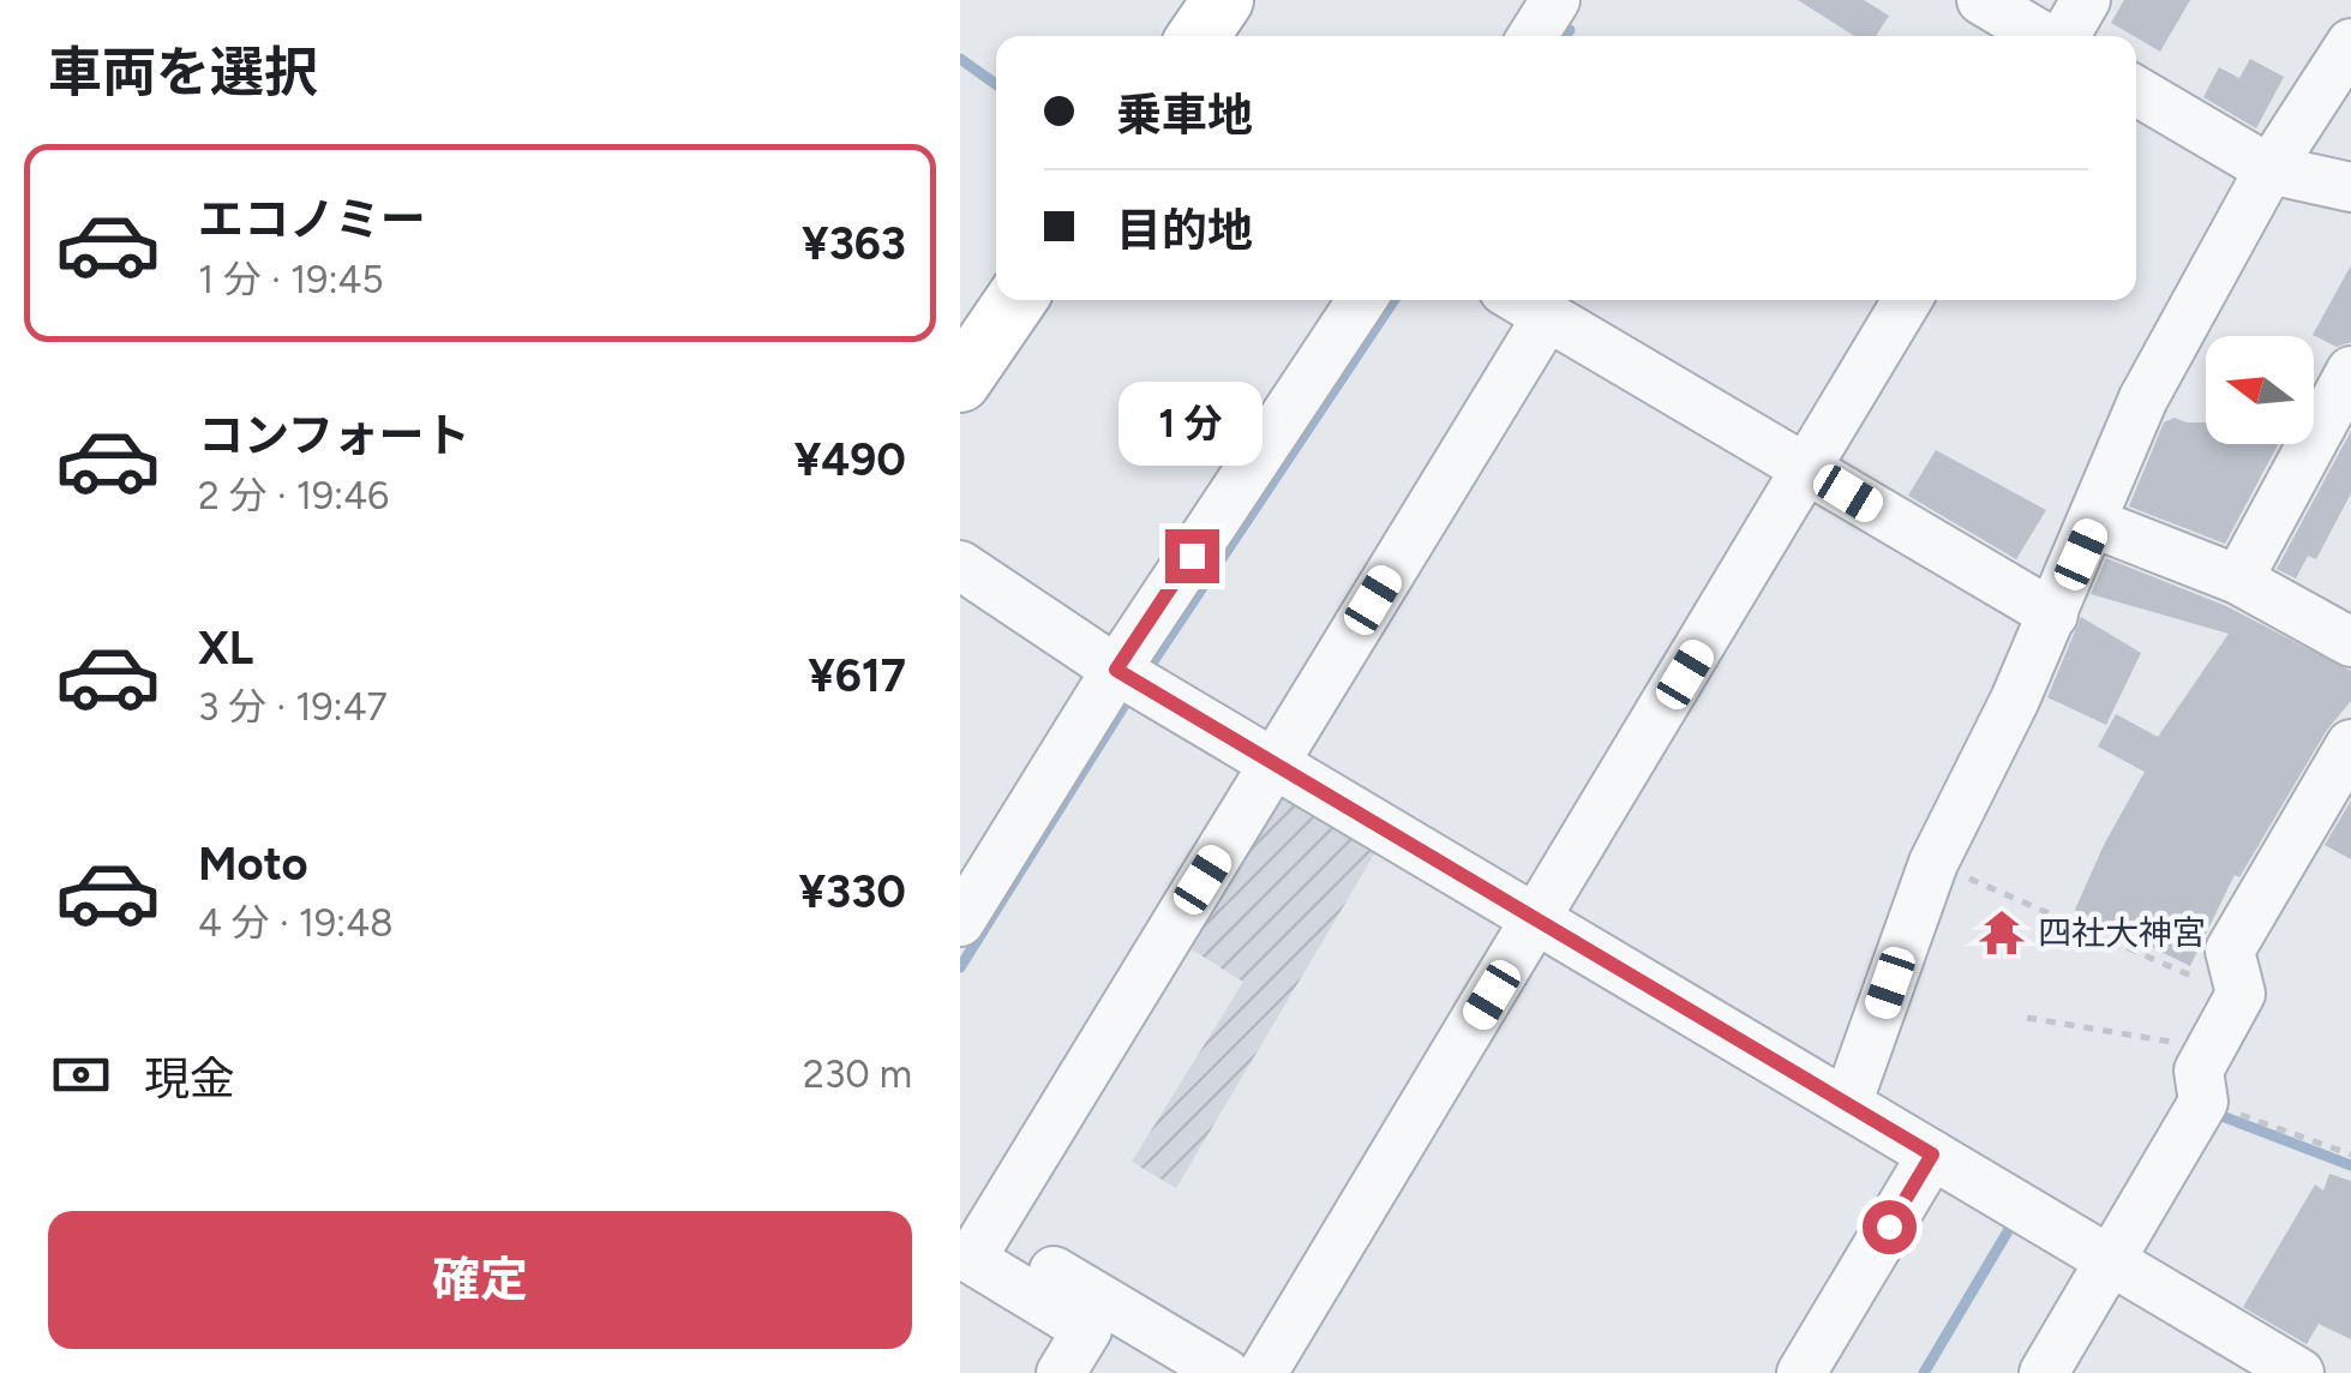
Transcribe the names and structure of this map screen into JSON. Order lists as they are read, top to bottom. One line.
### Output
{"places":{"temple":["四社大神宮"]},"north":"left","page":{"heading":"車両を選択","banner":["乗車地","目的地"],"list":[{"name":"エコノミー","note":"1 分 · 19:45","value":"¥363"},{"name":"コンフォート","note":"2 分 · 19:46","value":"¥490"},{"name":"XL","note":"3 分 · 19:47","value":"¥617"},{"name":"Moto","note":"4 分 · 19:48","value":"¥330"}],"bubble":"1 分","pay":["現金","230 m"],"buttons":"確定"}}
